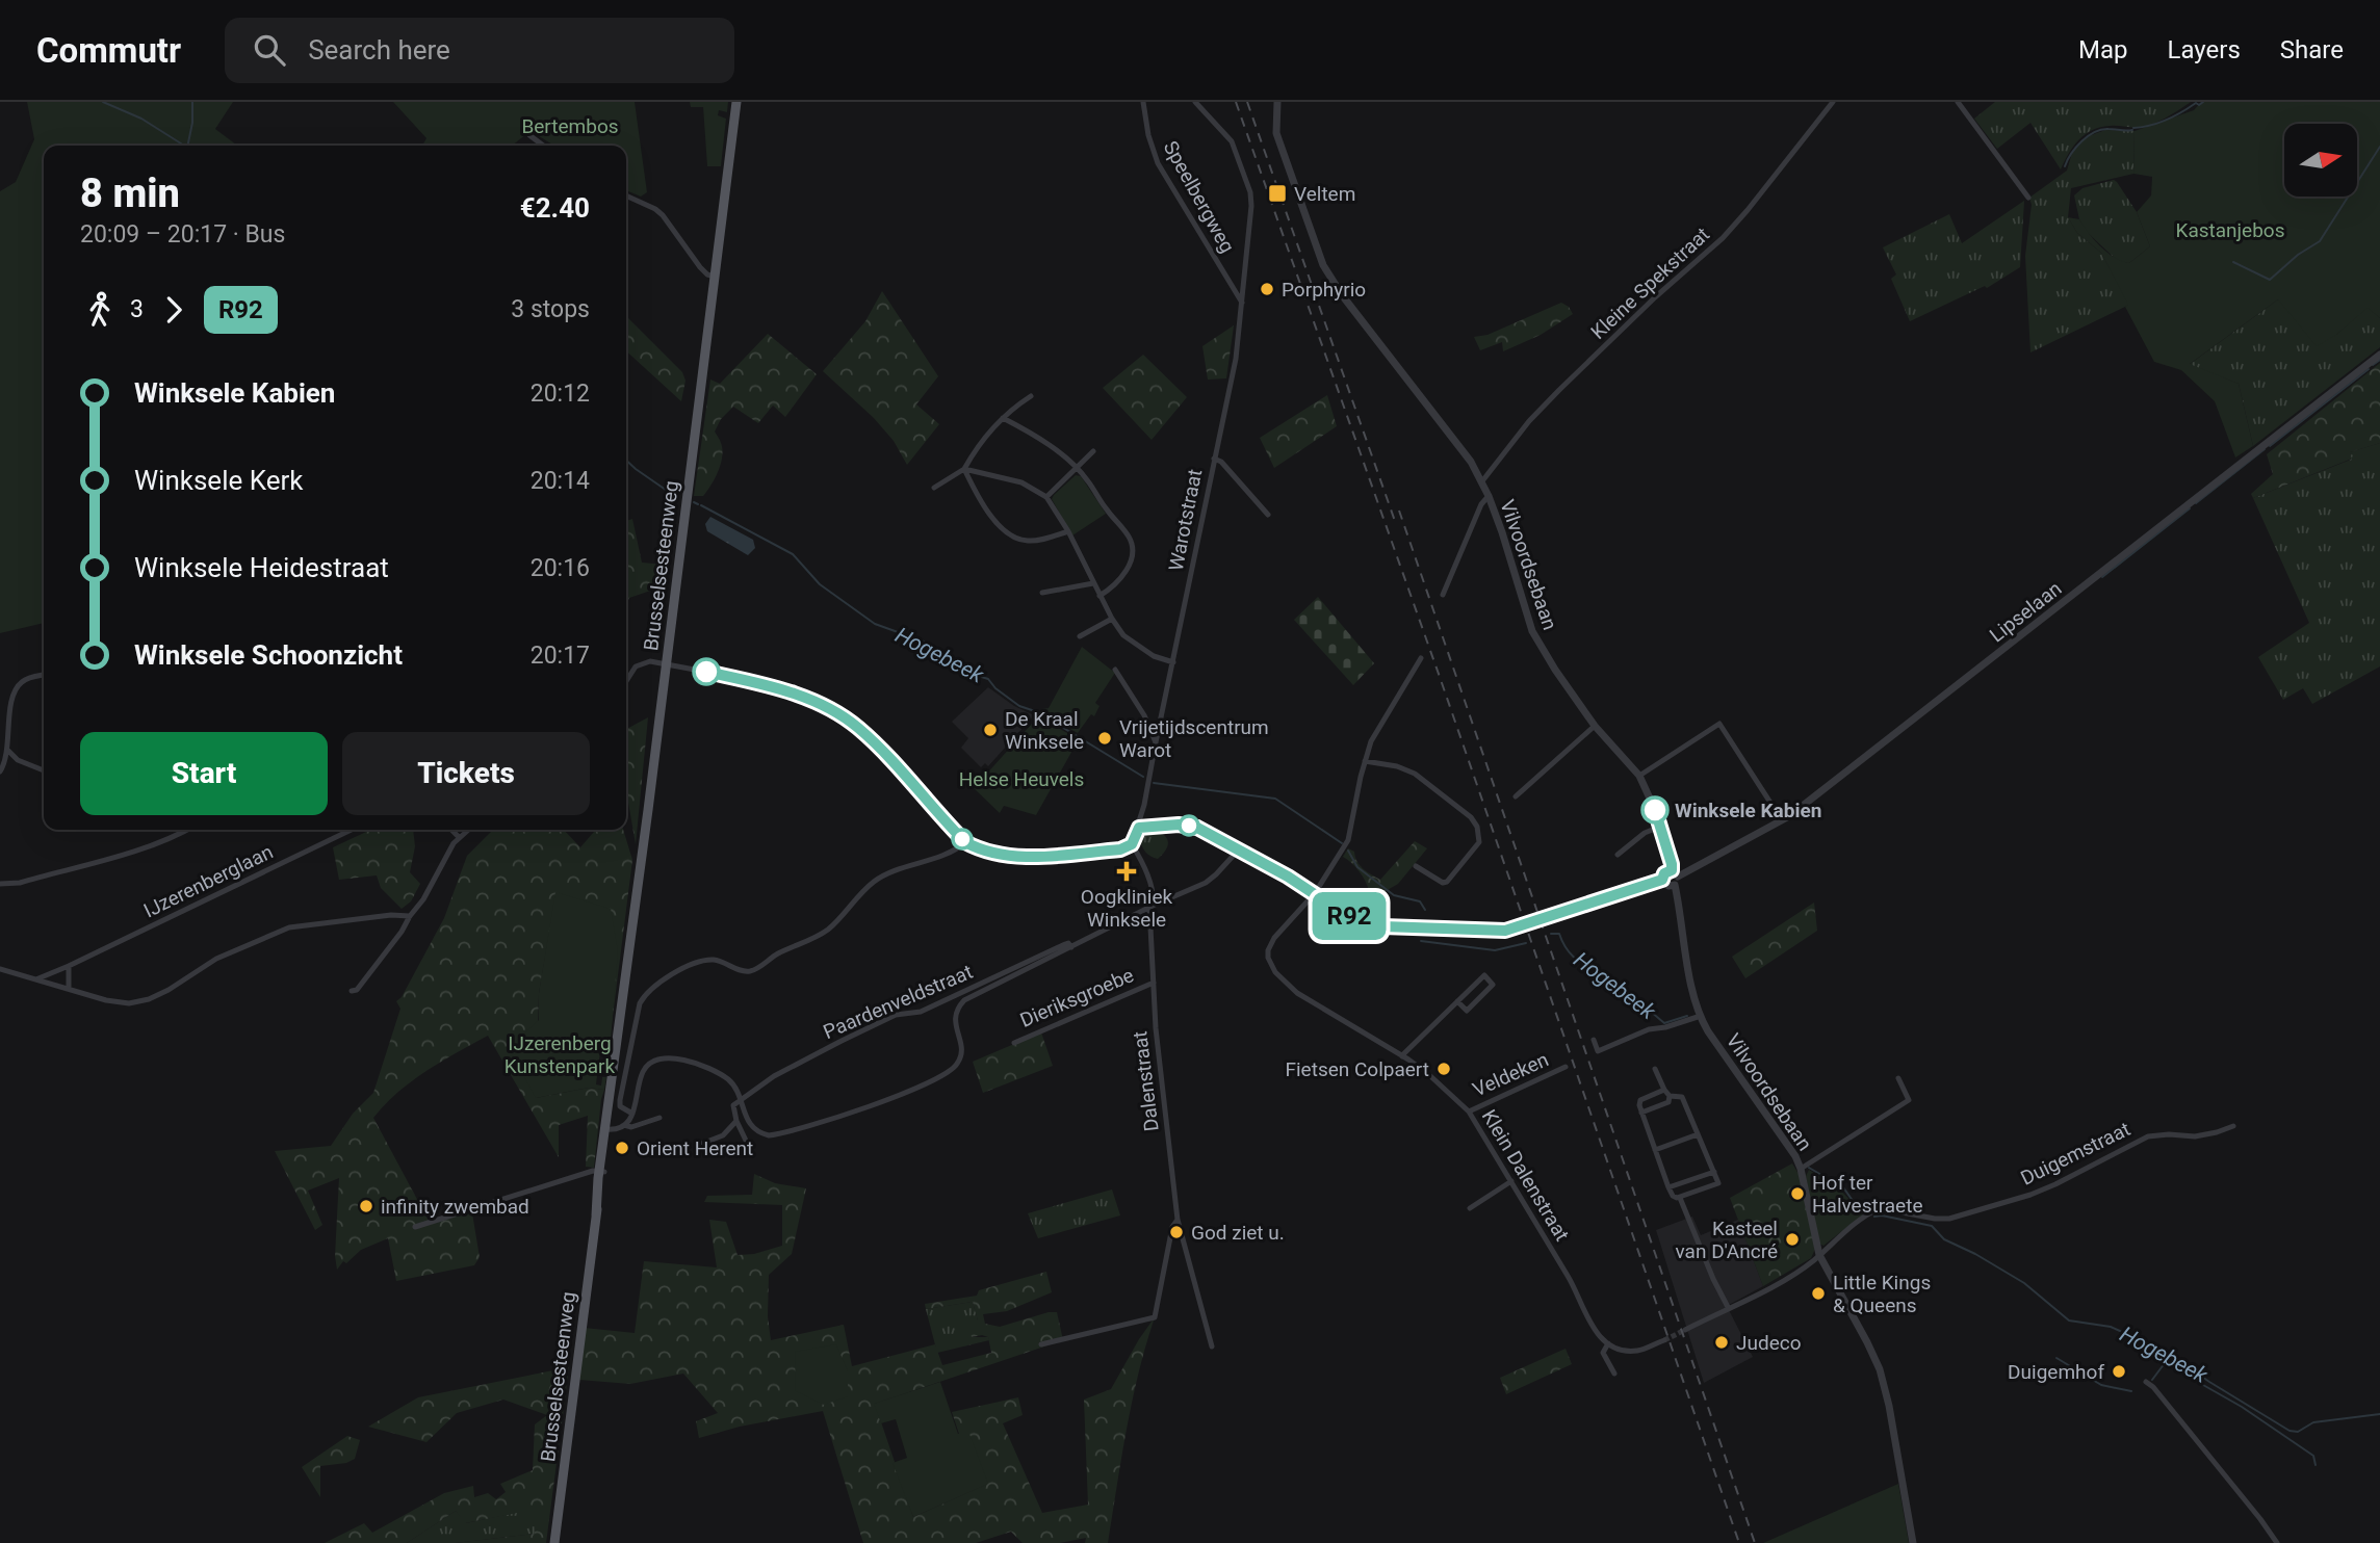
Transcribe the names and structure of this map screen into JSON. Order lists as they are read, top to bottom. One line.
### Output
{"streets":{"main road":["Brusselsesteenweg"],"street":["Speelbergweg","Kleine Spekstraat","Warotstraat","Vilvoordsebaan","Lipselaan","IJzerenberglaan","Dieriksgroebe","Paardenveldstraat","Veldeken","Dalenstraat","Duigemstraat","Klein Dalenstraat"]},"crossings":[["Speelbergweg","Warotstraat"],["Kleine Spekstraat","Vilvoordsebaan"],["Warotstraat","Dalenstraat"],["Vilvoordsebaan","Lipselaan"],["Vilvoordsebaan","Duigemstraat"],["Dieriksgroebe","Dalenstraat"],["Veldeken","Klein Dalenstraat"]],"water":["Hogebeek"],"parks":["Bertembos","Kastanjebos","Helse Heuvels","IJzerenberg Kunstenpark"],"places":{"transit":["Veltem"],"other":["Porphyrio","De Kraal Winksele","Vrijetijdscentrum Warot","Winksele Kabien","Fietsen Colpaert","Orient Herent","Hof ter Halvestraete","infinity zwembad","God ziet u.","Kasteel van D'Ancré","Little Kings & Queens","Judeco","Duigemhof"],"health":["Oogkliniek Winksele"]},"lines":["bus line R92"],"north":"right","page":{"header":"Commutr","search":"Search here","nav":["Map","Layers","Share"],"on_map":"R92","heading":["8 min","20:09 – 20:17 · Bus","€2.40"],"legs":["3","R92","3 stops"],"list":[{"name":"Winksele Kabien","value":"20:12"},{"name":"Winksele Kerk","value":"20:14"},{"name":"Winksele Heidestraat","value":"20:16"},{"name":"Winksele Schoonzicht","value":"20:17"}],"buttons":["Start","Tickets"]}}
